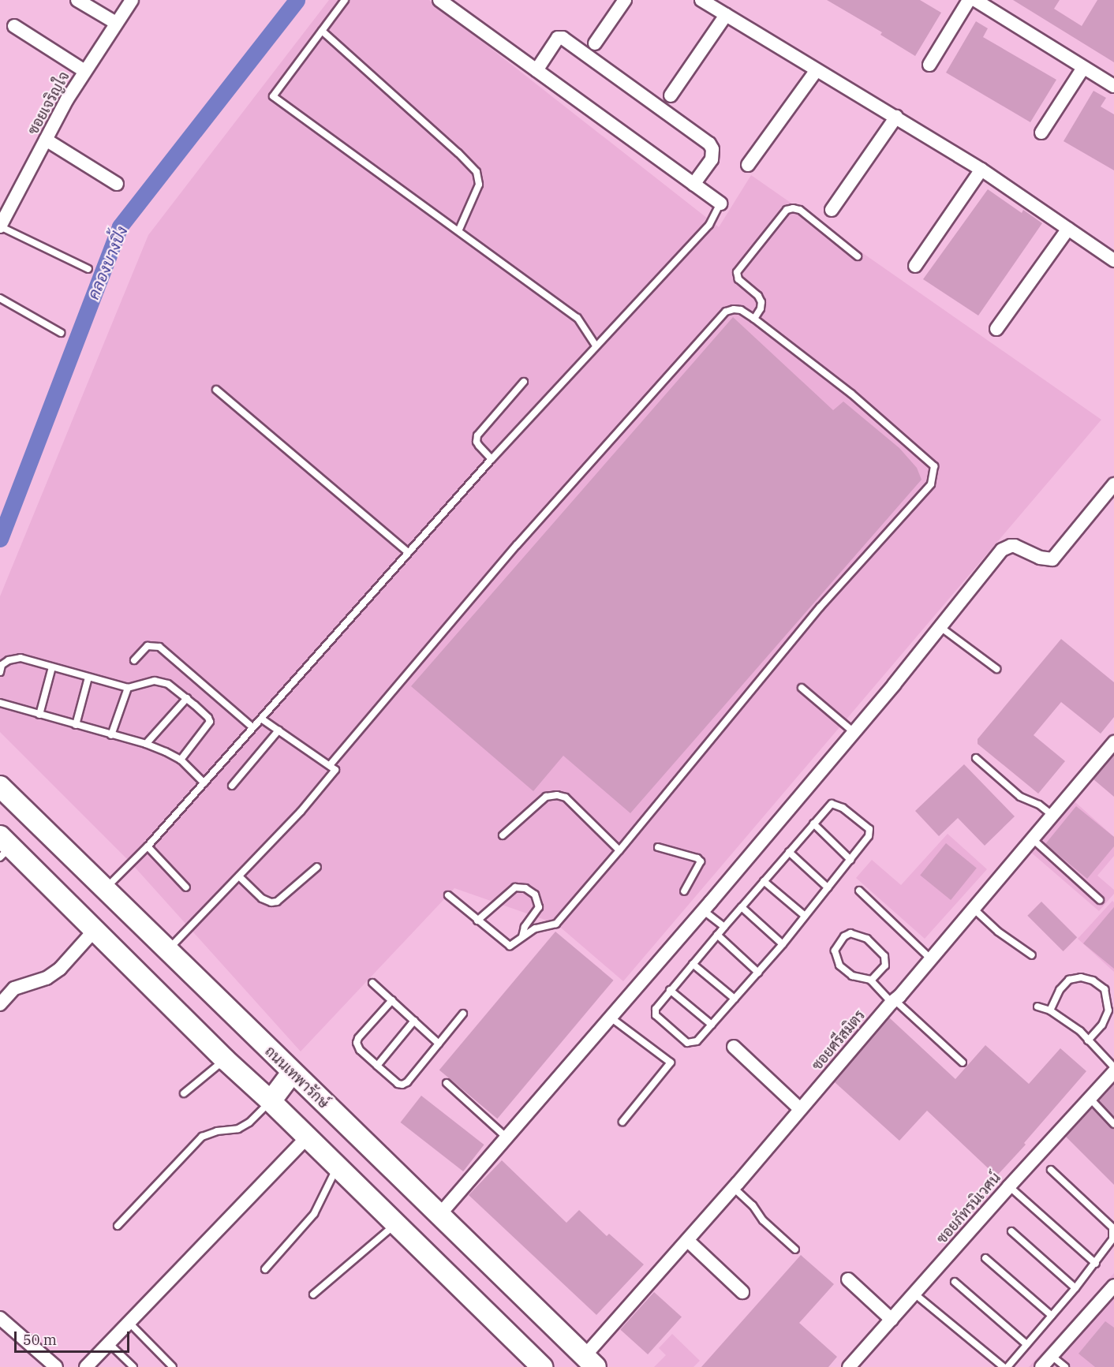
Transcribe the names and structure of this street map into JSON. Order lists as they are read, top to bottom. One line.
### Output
{"streets":{"main road":["ถนนเทพารักษ์"],"street":["ซอยเจริญใจ","ซอยศรีสมิตร","ซอยภัทรนิเวศน์"]},"crossings":[["ซอยศรีสมิตร","ถนนเทพารักษ์"]],"water":["คลองบางปิ้ง"],"scale_bar":"50 m"}
